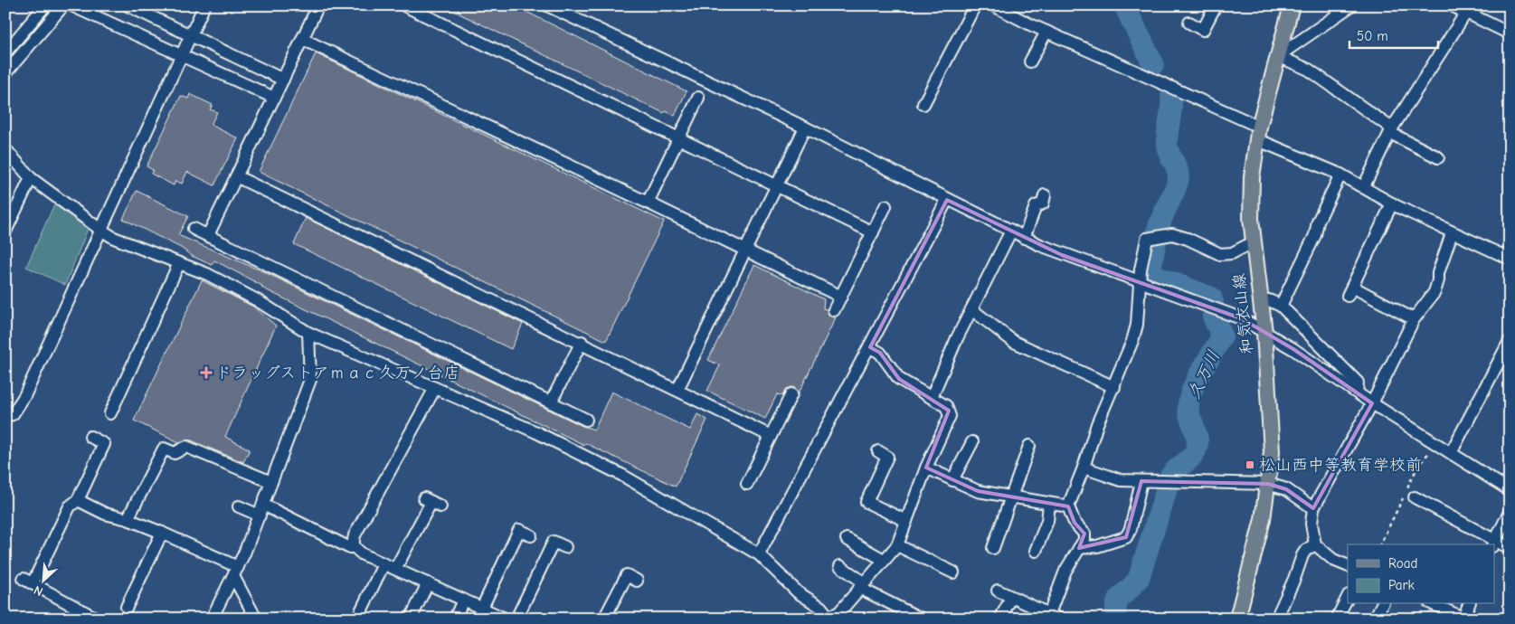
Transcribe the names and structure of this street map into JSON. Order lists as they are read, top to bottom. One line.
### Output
{"streets":{"main road":["和気衣山線"]},"water":["久万川"],"places":{"health":["ドラッグストアｍａｃ久万ノ台店"],"transit":["松山西中等教育学校前"]},"legend":["Road","Park"],"scale_bar":"50 m","north":"bottom left"}
